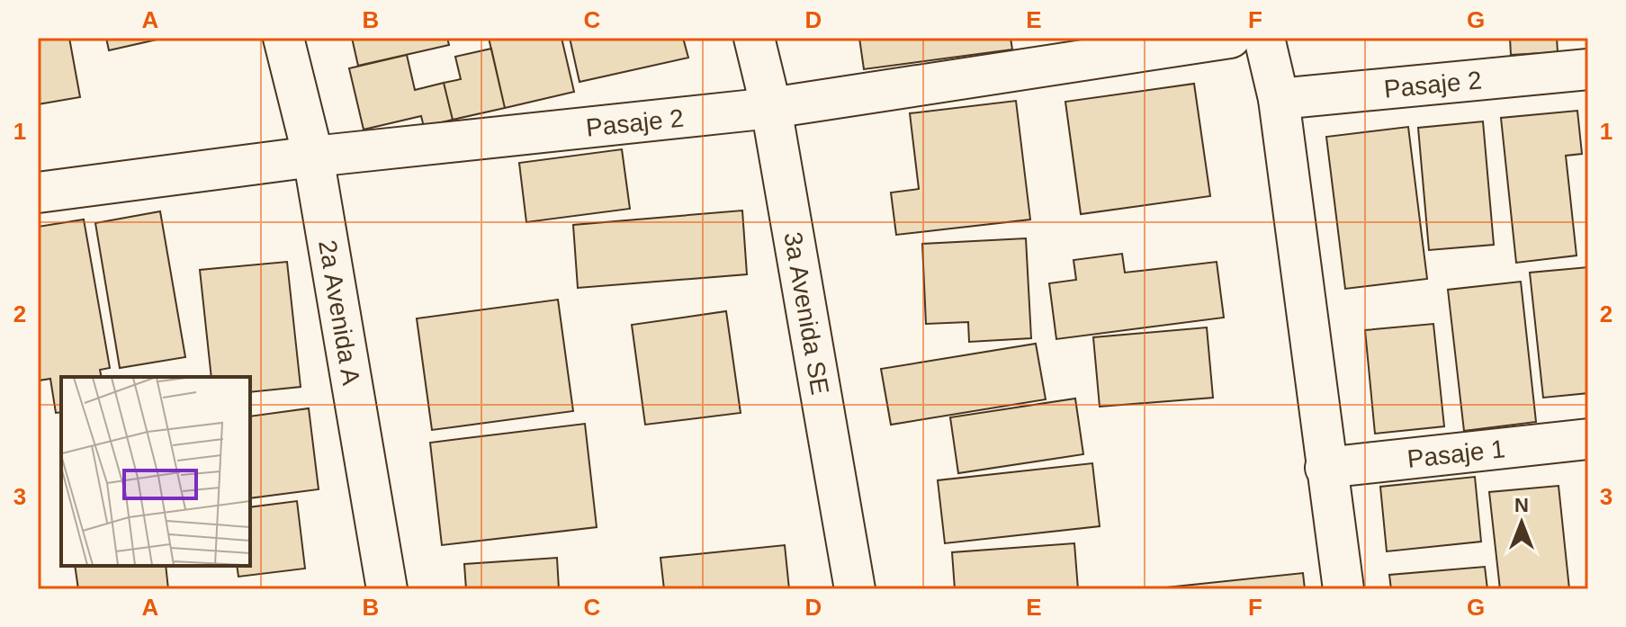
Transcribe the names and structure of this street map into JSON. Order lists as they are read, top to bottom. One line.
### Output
{"streets":{"street":["Pasaje 2","2a Avenida A","3a Avenida SE","Pasaje 1"]},"crossings":[["Pasaje 2","2a Avenida A"],["Pasaje 2","3a Avenida SE"]],"north":"top","grid":{"columns":["A","B","C","D","E","F","G"],"rows":["1","2","3"]}}
